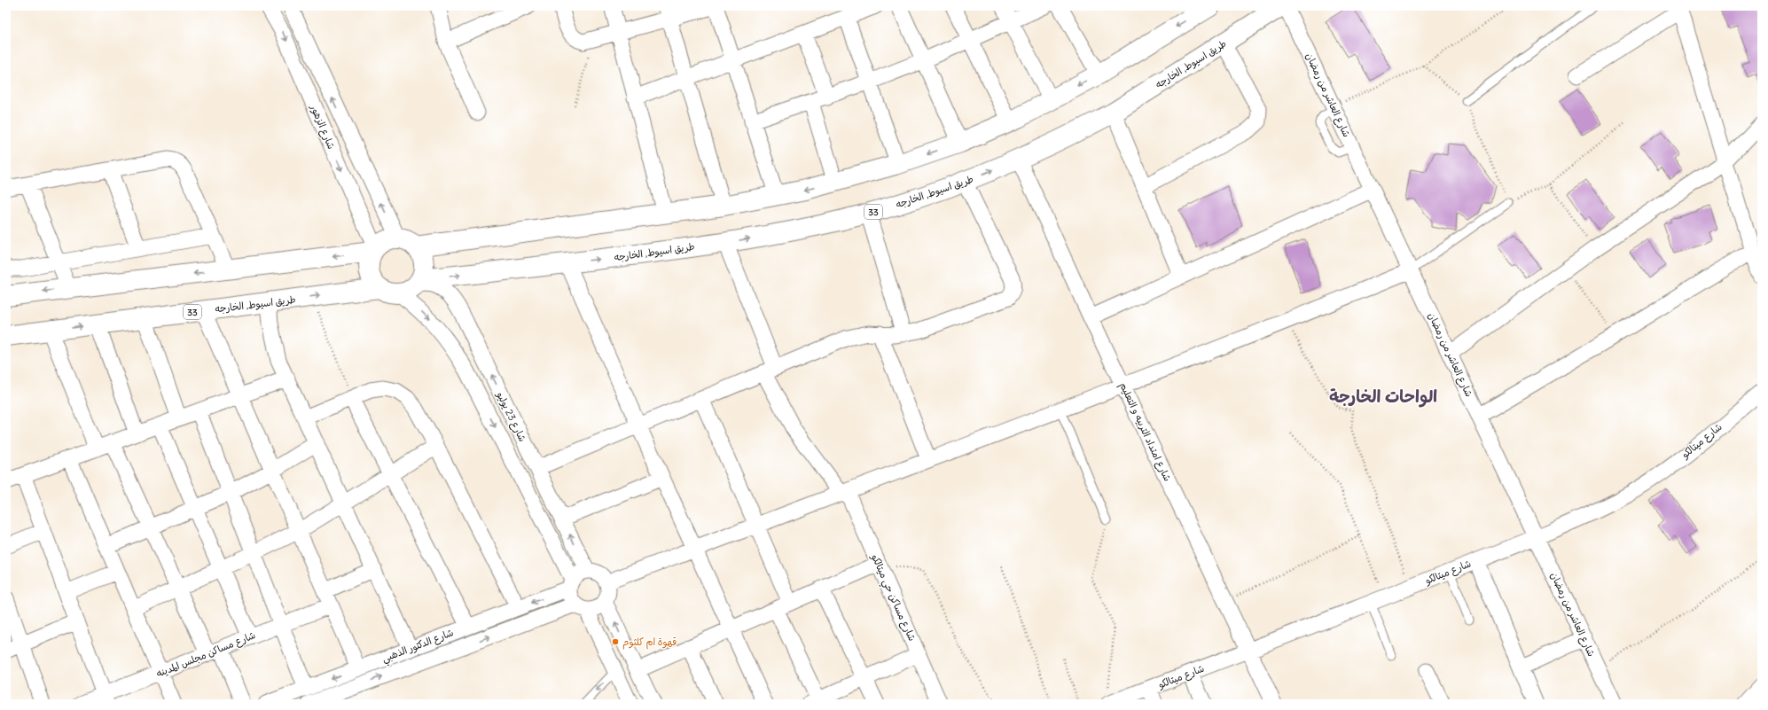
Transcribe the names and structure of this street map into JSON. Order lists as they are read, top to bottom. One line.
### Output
{"streets":{"highway":["طريق اسيوط, الخارجه","33"],"street":["شارع العاشر من رمضان","شارع الزهور","شارع 23 يوليو","شارع امتداد التربيه و التعليم","شارع ميتالكو","شارع مساكن حي ميتالكو","شارع الدكتور الذهبي","شارع مساكن مجلس المدينه"]},"crossings":[["طريق اسيوط, الخارجه","شارع الزهور"],["طريق اسيوط, الخارجه","شارع 23 يوليو"],["طريق اسيوط, الخارجه","شارع امتداد التربيه و التعليم"],["طريق اسيوط, الخارجه","شارع مساكن حي ميتالكو"],["شارع العاشر من رمضان","شارع ميتالكو"],["شارع الزهور","شارع 23 يوليو"],["شارع 23 يوليو","شارع الدكتور الذهبي"],["شارع امتداد التربيه و التعليم","شارع ميتالكو"]],"districts":["الواحات الخارجة"],"places":["قهوة ام كلثوم"]}
